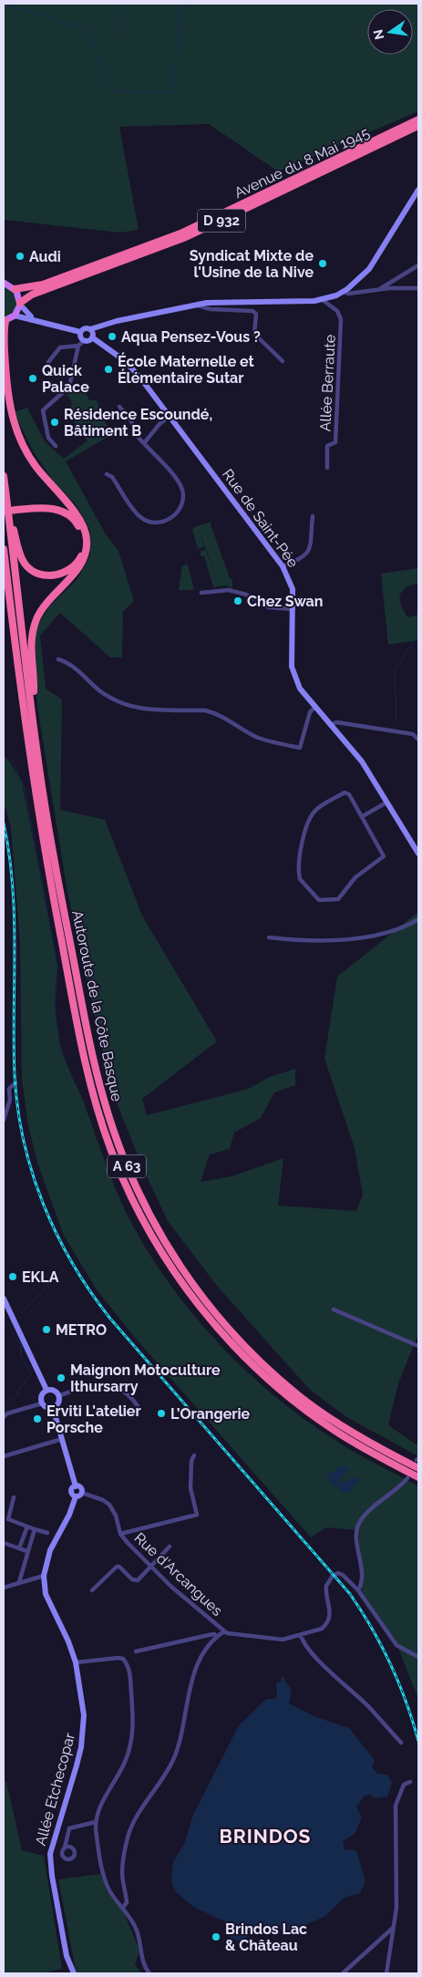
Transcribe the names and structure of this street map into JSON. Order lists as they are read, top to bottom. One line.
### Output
{"streets":{"highway":["Avenue du 8 Mai 1945","D 932","Autoroute de la Côte Basque","A 63"],"street":["Allée Berraute","Rue de Saint-Pée","Rue d'Arcangues","Allée Etchecopar"]},"districts":["BRINDOS"],"places":["Audi","Syndicat Mixte de l'Usine de la Nive","Aqua Pensez-Vous ?","École Maternelle et Élémentaire Sutar","Quick Palace","Résidence Escoundé, Bâtiment B","Chez Swan","EKLA","METRO","Maignon Motoculture Ithursarry","L’Orangerie","Erviti L'atelier Porsche","Brindos Lac & Château"],"north":"left"}
